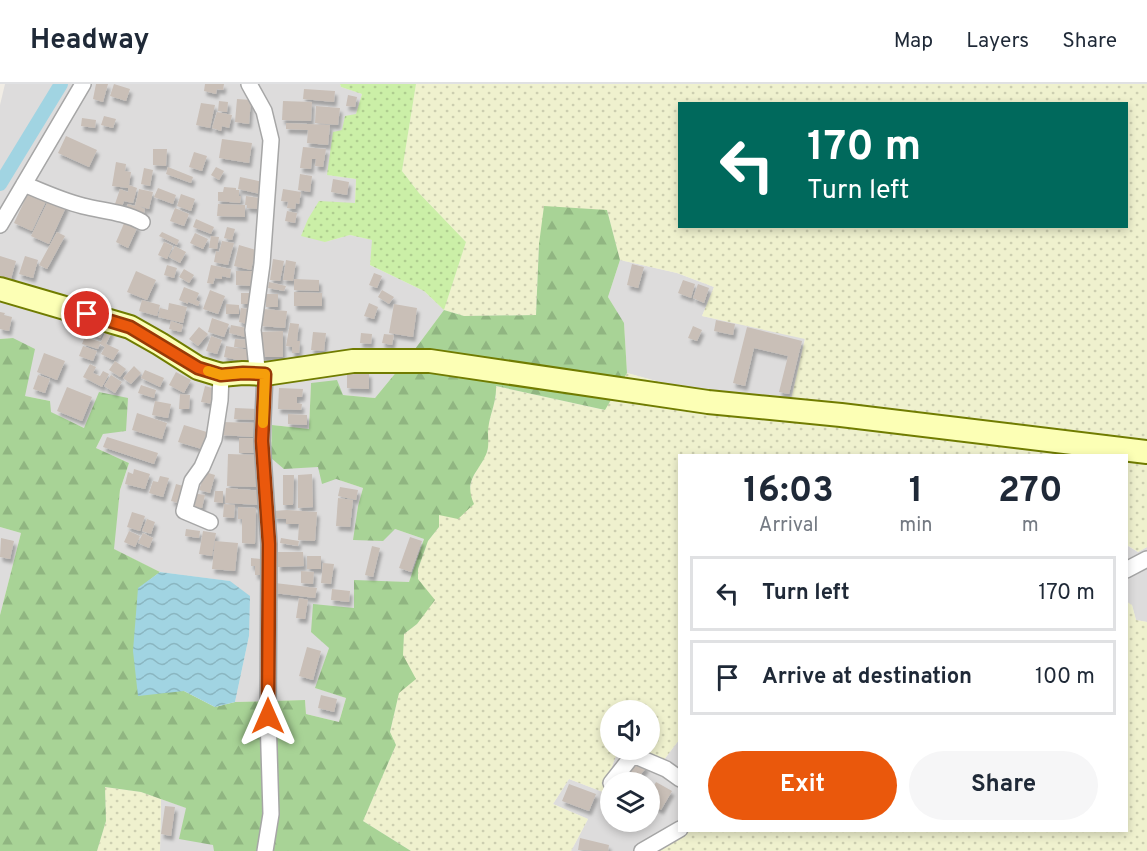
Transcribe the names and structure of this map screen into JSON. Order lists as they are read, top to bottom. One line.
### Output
{"page":{"header":"Headway","nav":["Map","Layers","Share"],"turn":["170 m","Turn left"],"eta":["16:03","Arrival","1","min","270","m"],"list":[{"name":"Turn left","value":"170 m"},{"name":"Arrive at destination","value":"100 m"}],"buttons":["Exit","Share"]}}
